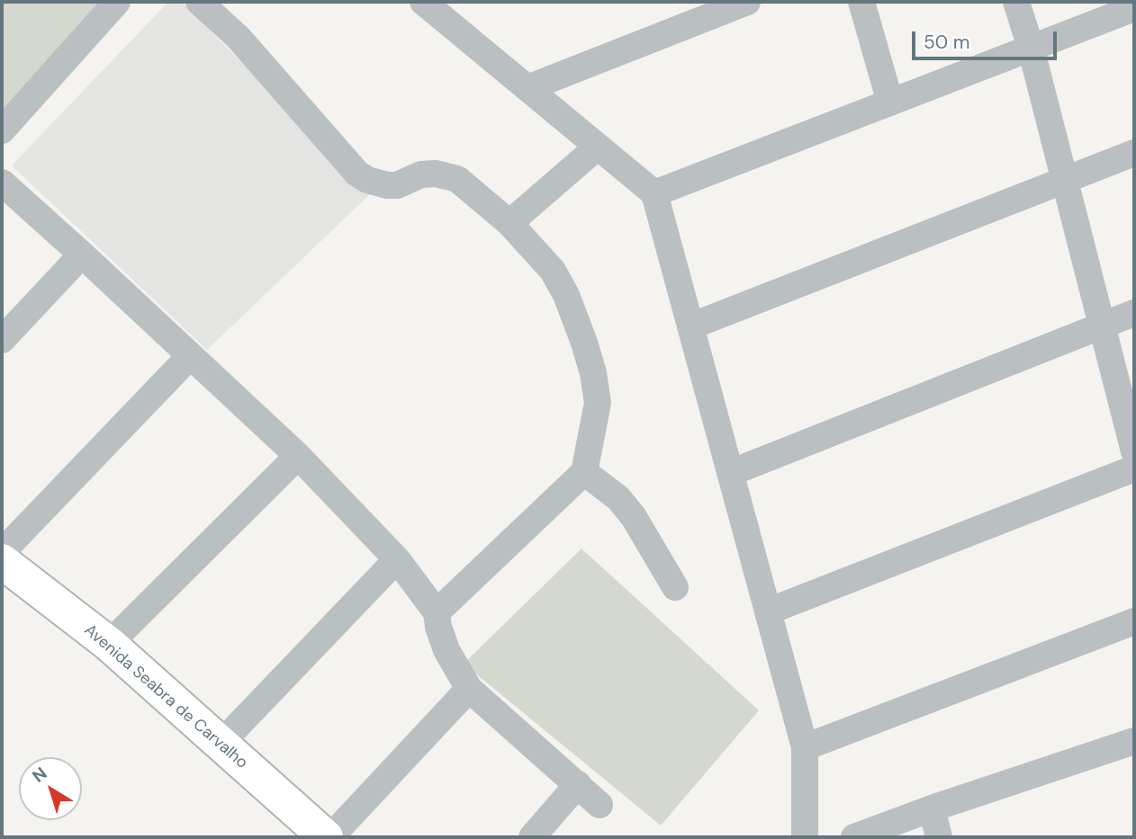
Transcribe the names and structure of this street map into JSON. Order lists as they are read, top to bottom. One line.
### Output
{"streets":{"main road":["Avenida Seabra de Carvalho"]},"scale_bar":"50 m","north":"top left"}
